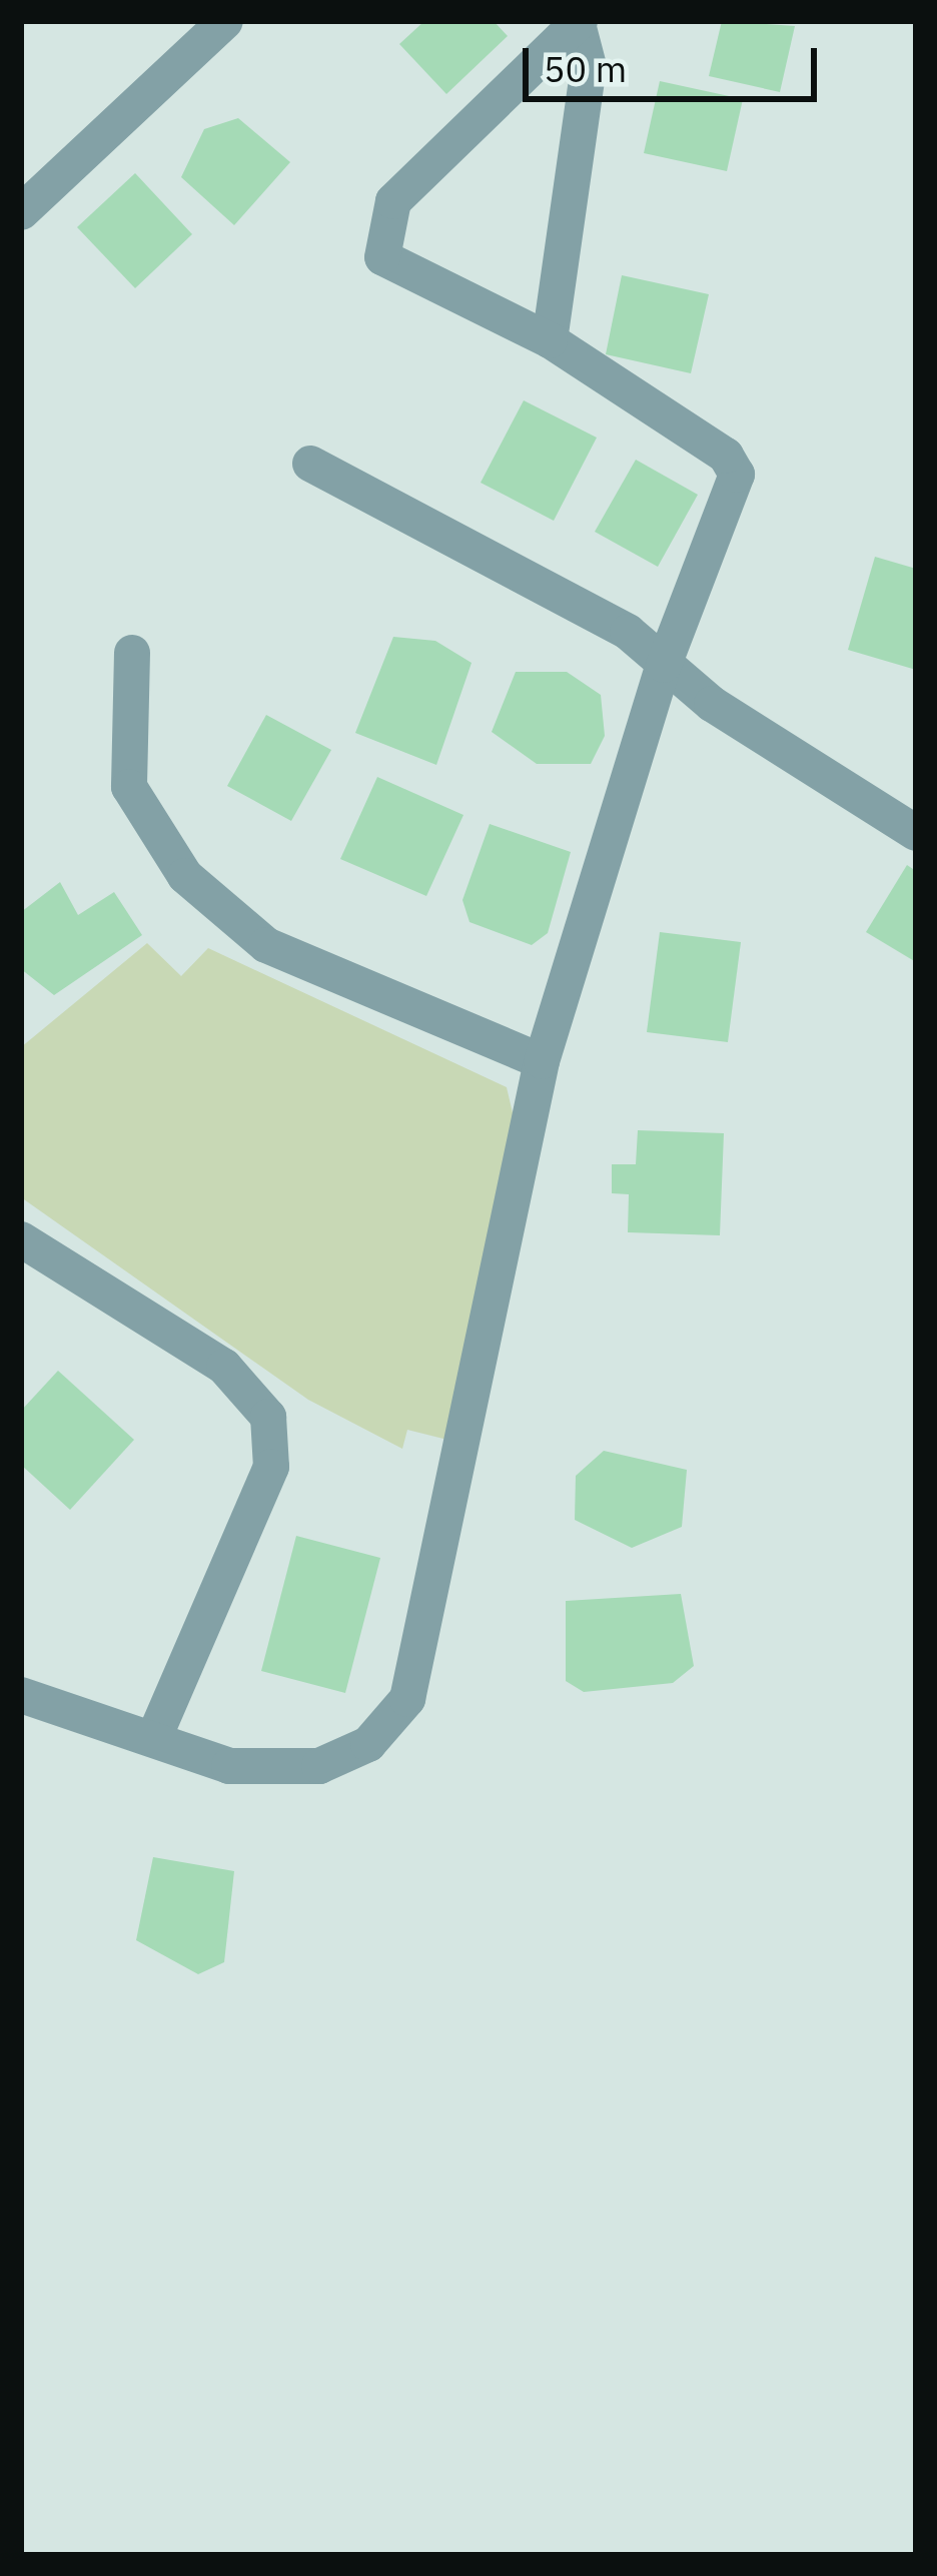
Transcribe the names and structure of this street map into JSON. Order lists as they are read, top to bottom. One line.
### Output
{"scale_bar":"50 m"}
